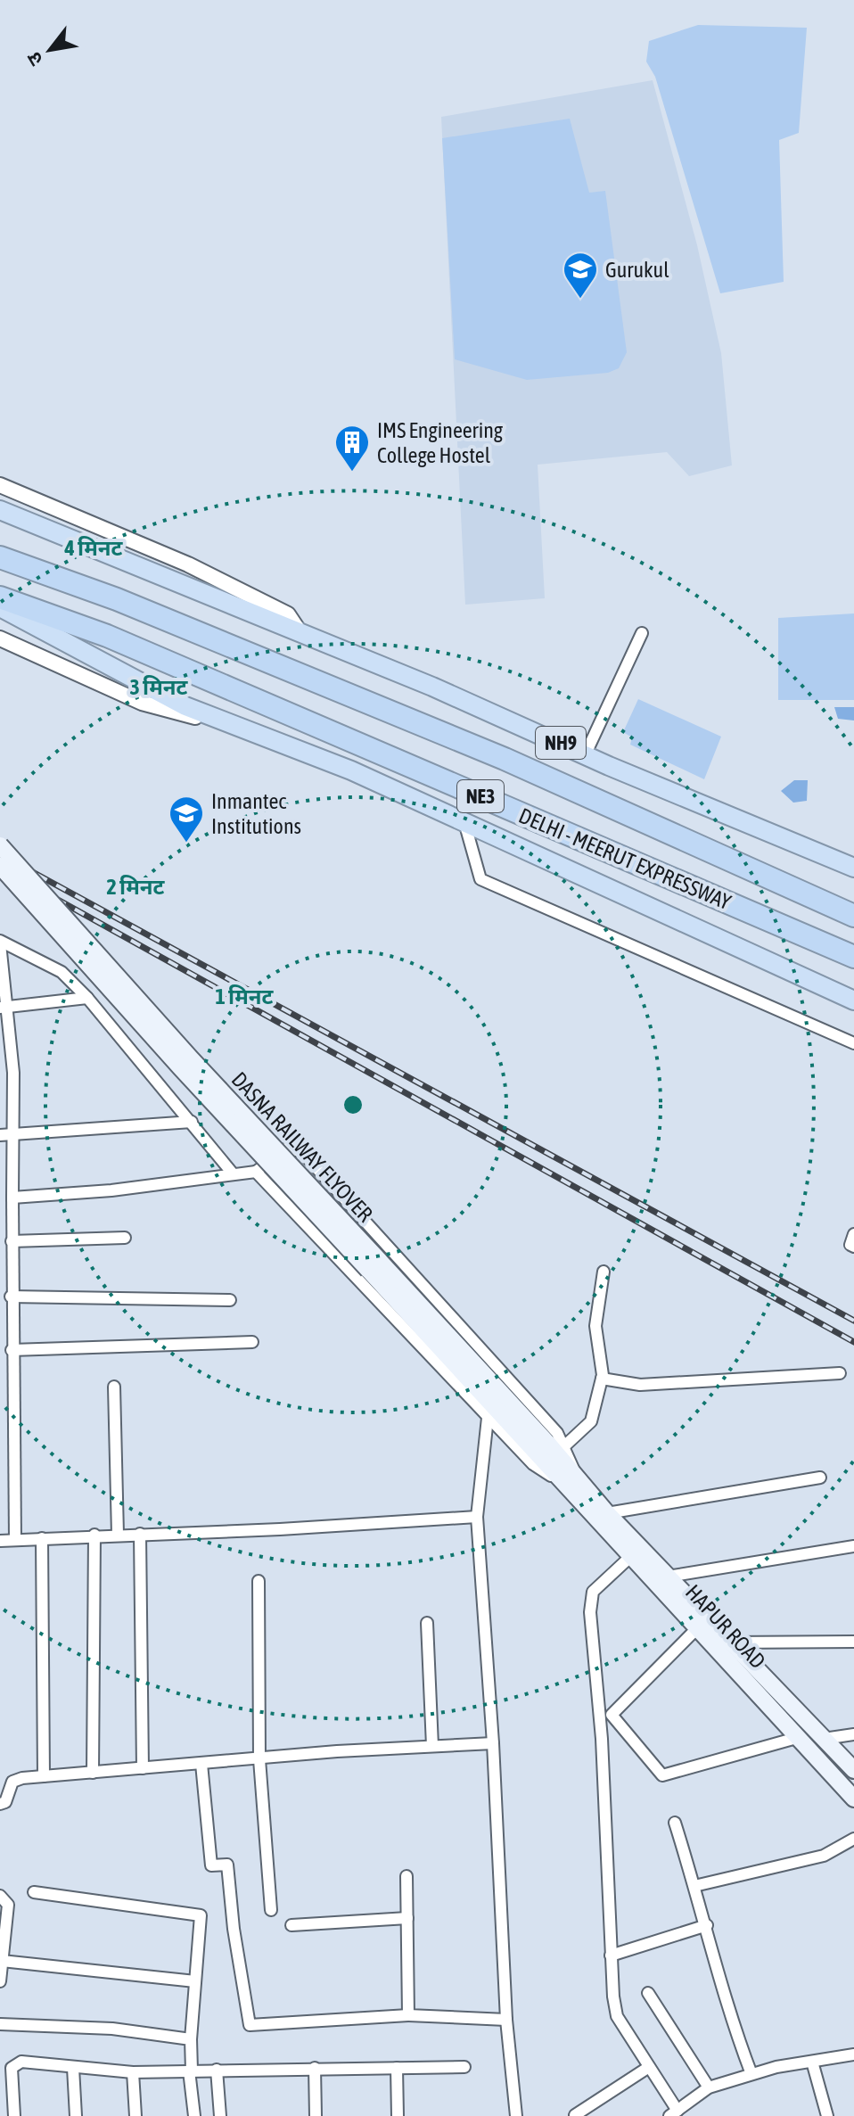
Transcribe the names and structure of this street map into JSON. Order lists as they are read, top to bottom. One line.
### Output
{"streets":{"highway":["NH9","NE3","DELHI - MEERUT EXPRESSWAY"],"main road":["DASNA RAILWAY FLYOVER","HAPUR ROAD"]},"crossings":[["DASNA RAILWAY FLYOVER","HAPUR ROAD"]],"places":{"school or university":["Gurukul","Inmantec Institutions"],"building":["IMS Engineering College Hostel"]},"north":"bottom left","rings":["4 मिनट","3 मिनट","2 मिनट","1 मिनट"]}
